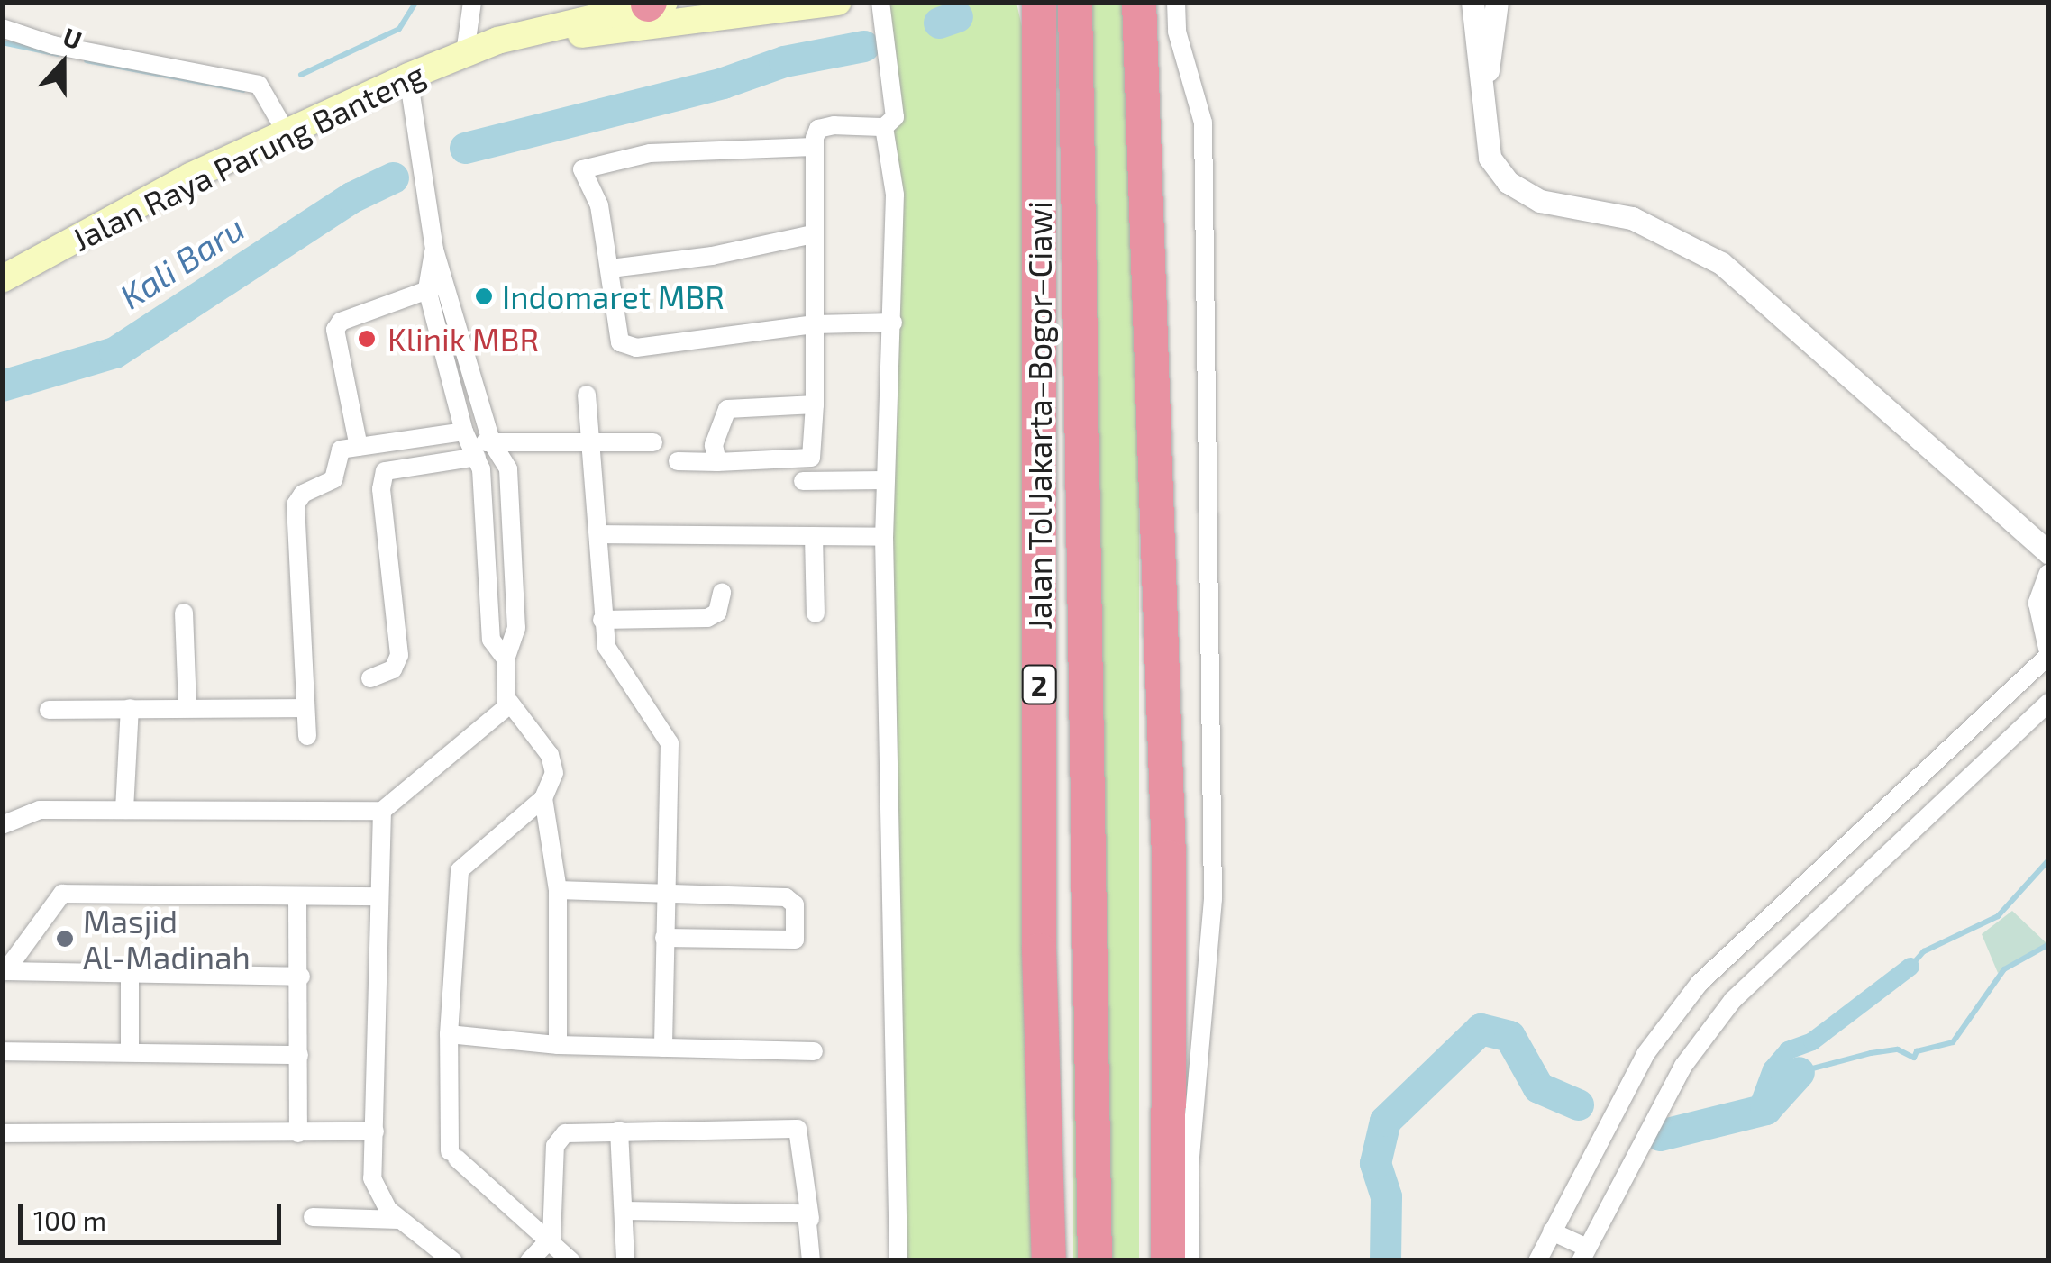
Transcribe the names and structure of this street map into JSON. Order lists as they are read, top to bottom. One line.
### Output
{"streets":{"highway":["Jalan Tol Jakarta–Bogor–Ciawi","2"],"main road":["Jalan Raya Parung Banteng"]},"water":["Kali Baru"],"places":["Indomaret MBR","Klinik MBR","Masjid Al-Madinah"],"scale_bar":"100 m","north":"top"}
